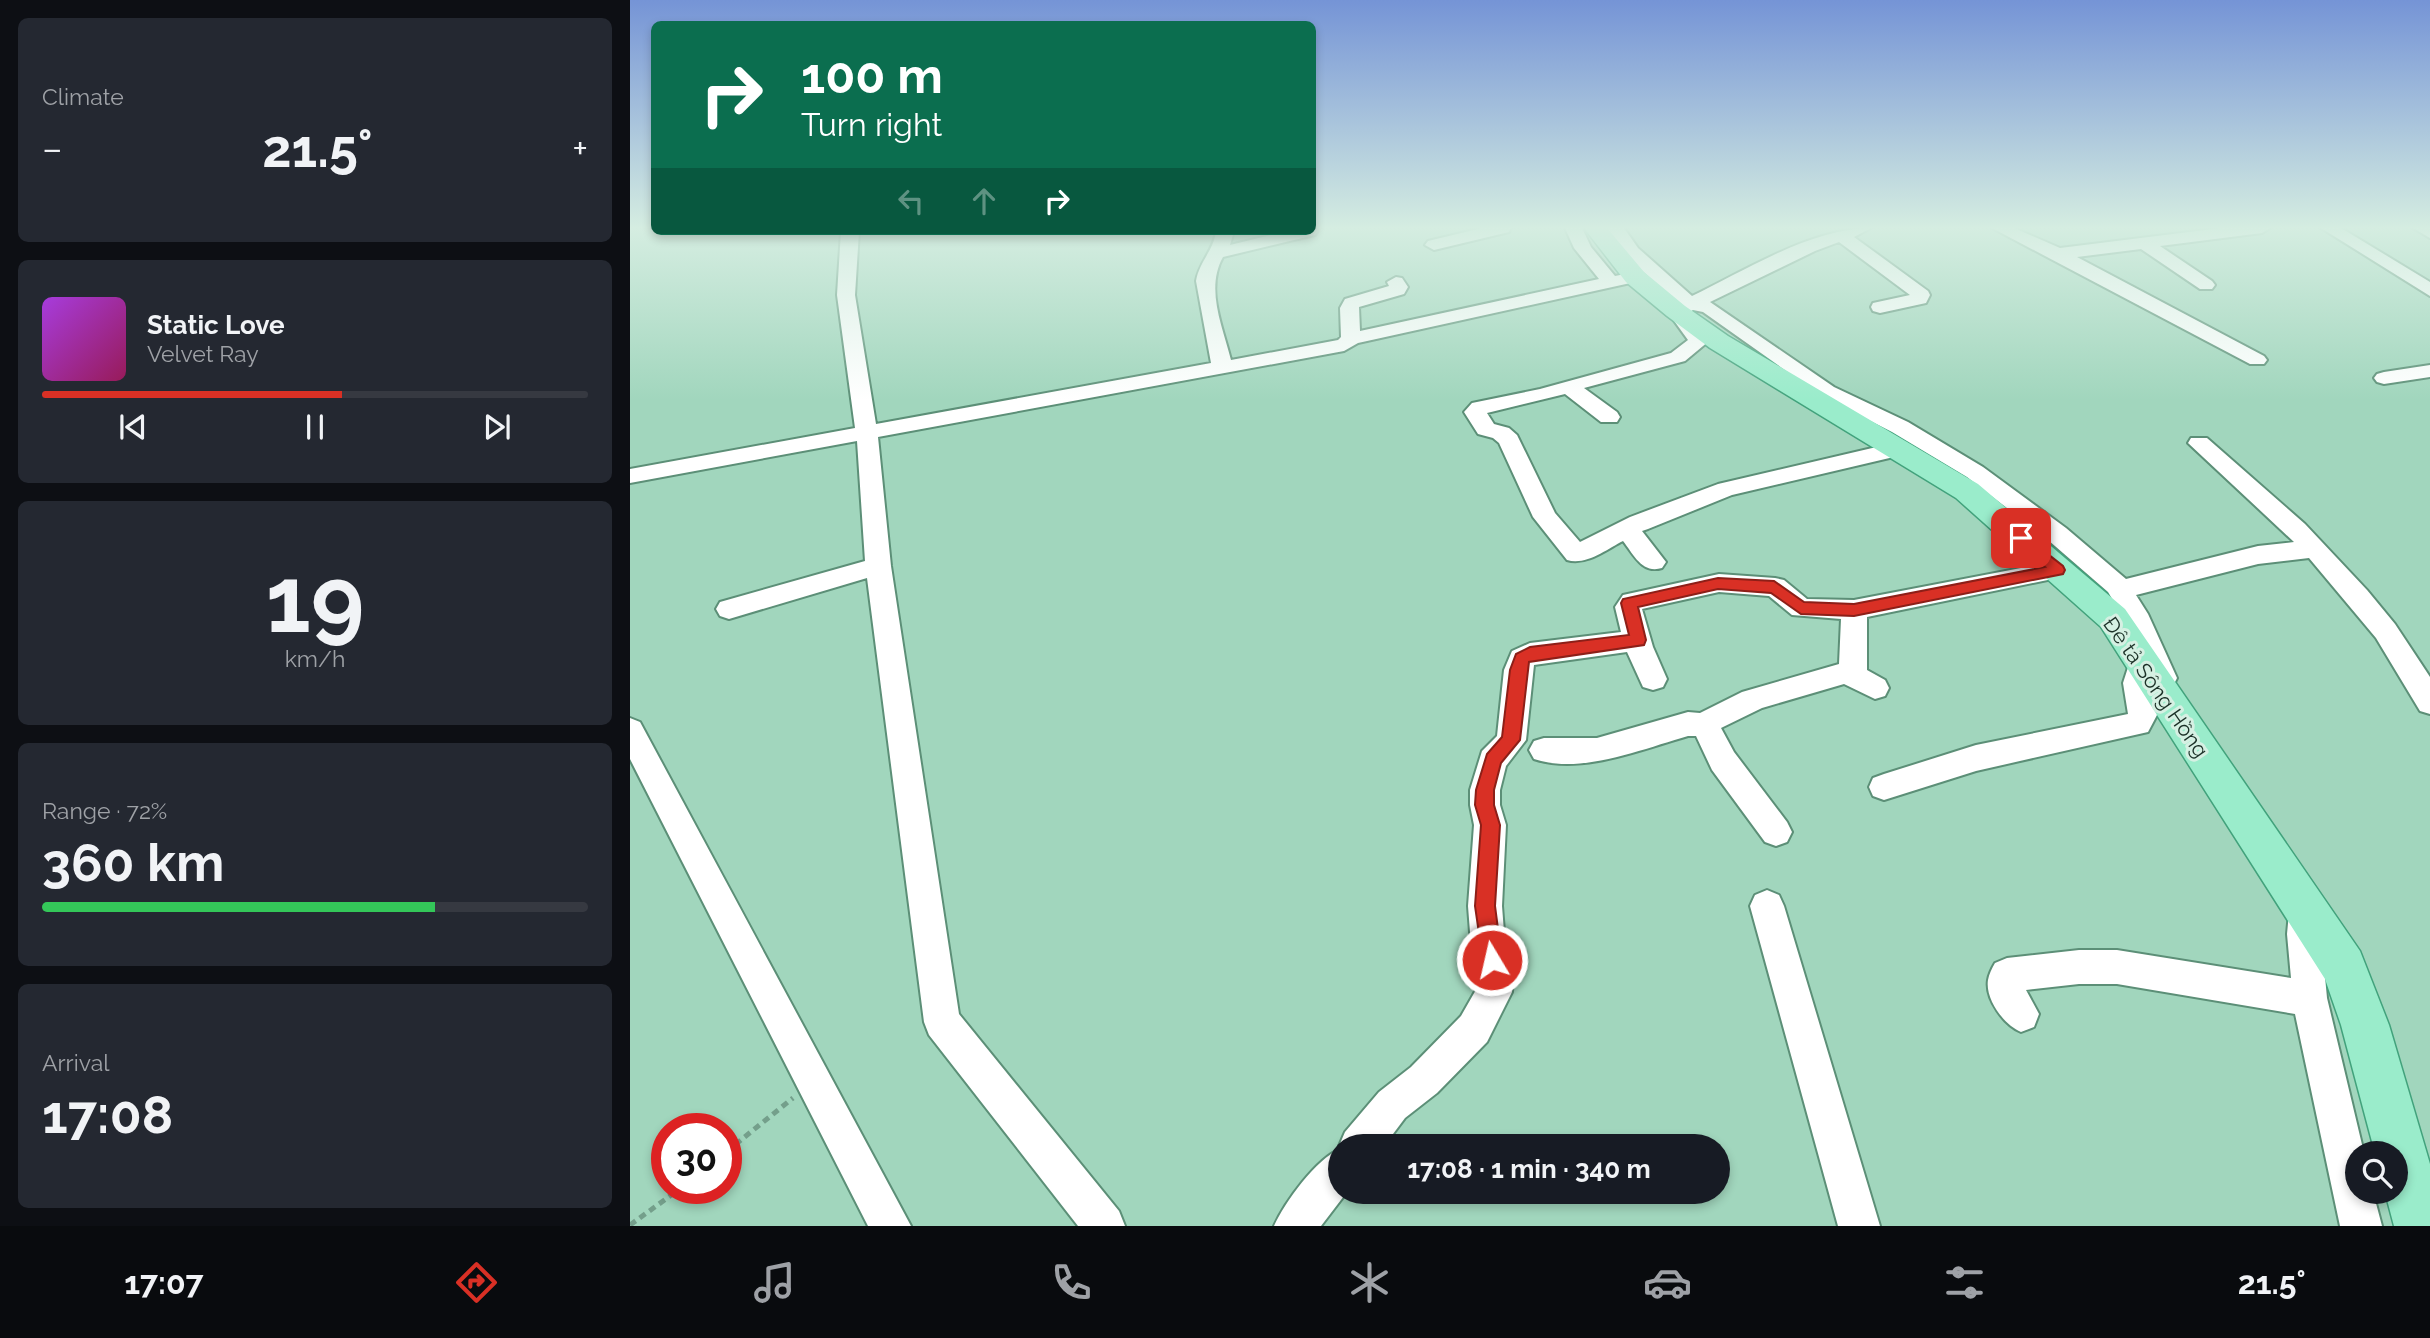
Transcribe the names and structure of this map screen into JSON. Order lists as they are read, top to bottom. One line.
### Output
{"streets":{"main road":["Đê tả Sông Hồng"]},"page":{"tile":["Climate",["19","km/h"],["Range · 72%","360 km"],["Arrival","17:08"]],"turn":["100 m","Turn right"],"heat":["−","21.5°","+"],"song":["Static Love","Velvet Ray"],"limit":"30","trip":"17:08 · 1 min · 340 m","tabs":["17:07","21.5°"]}}
